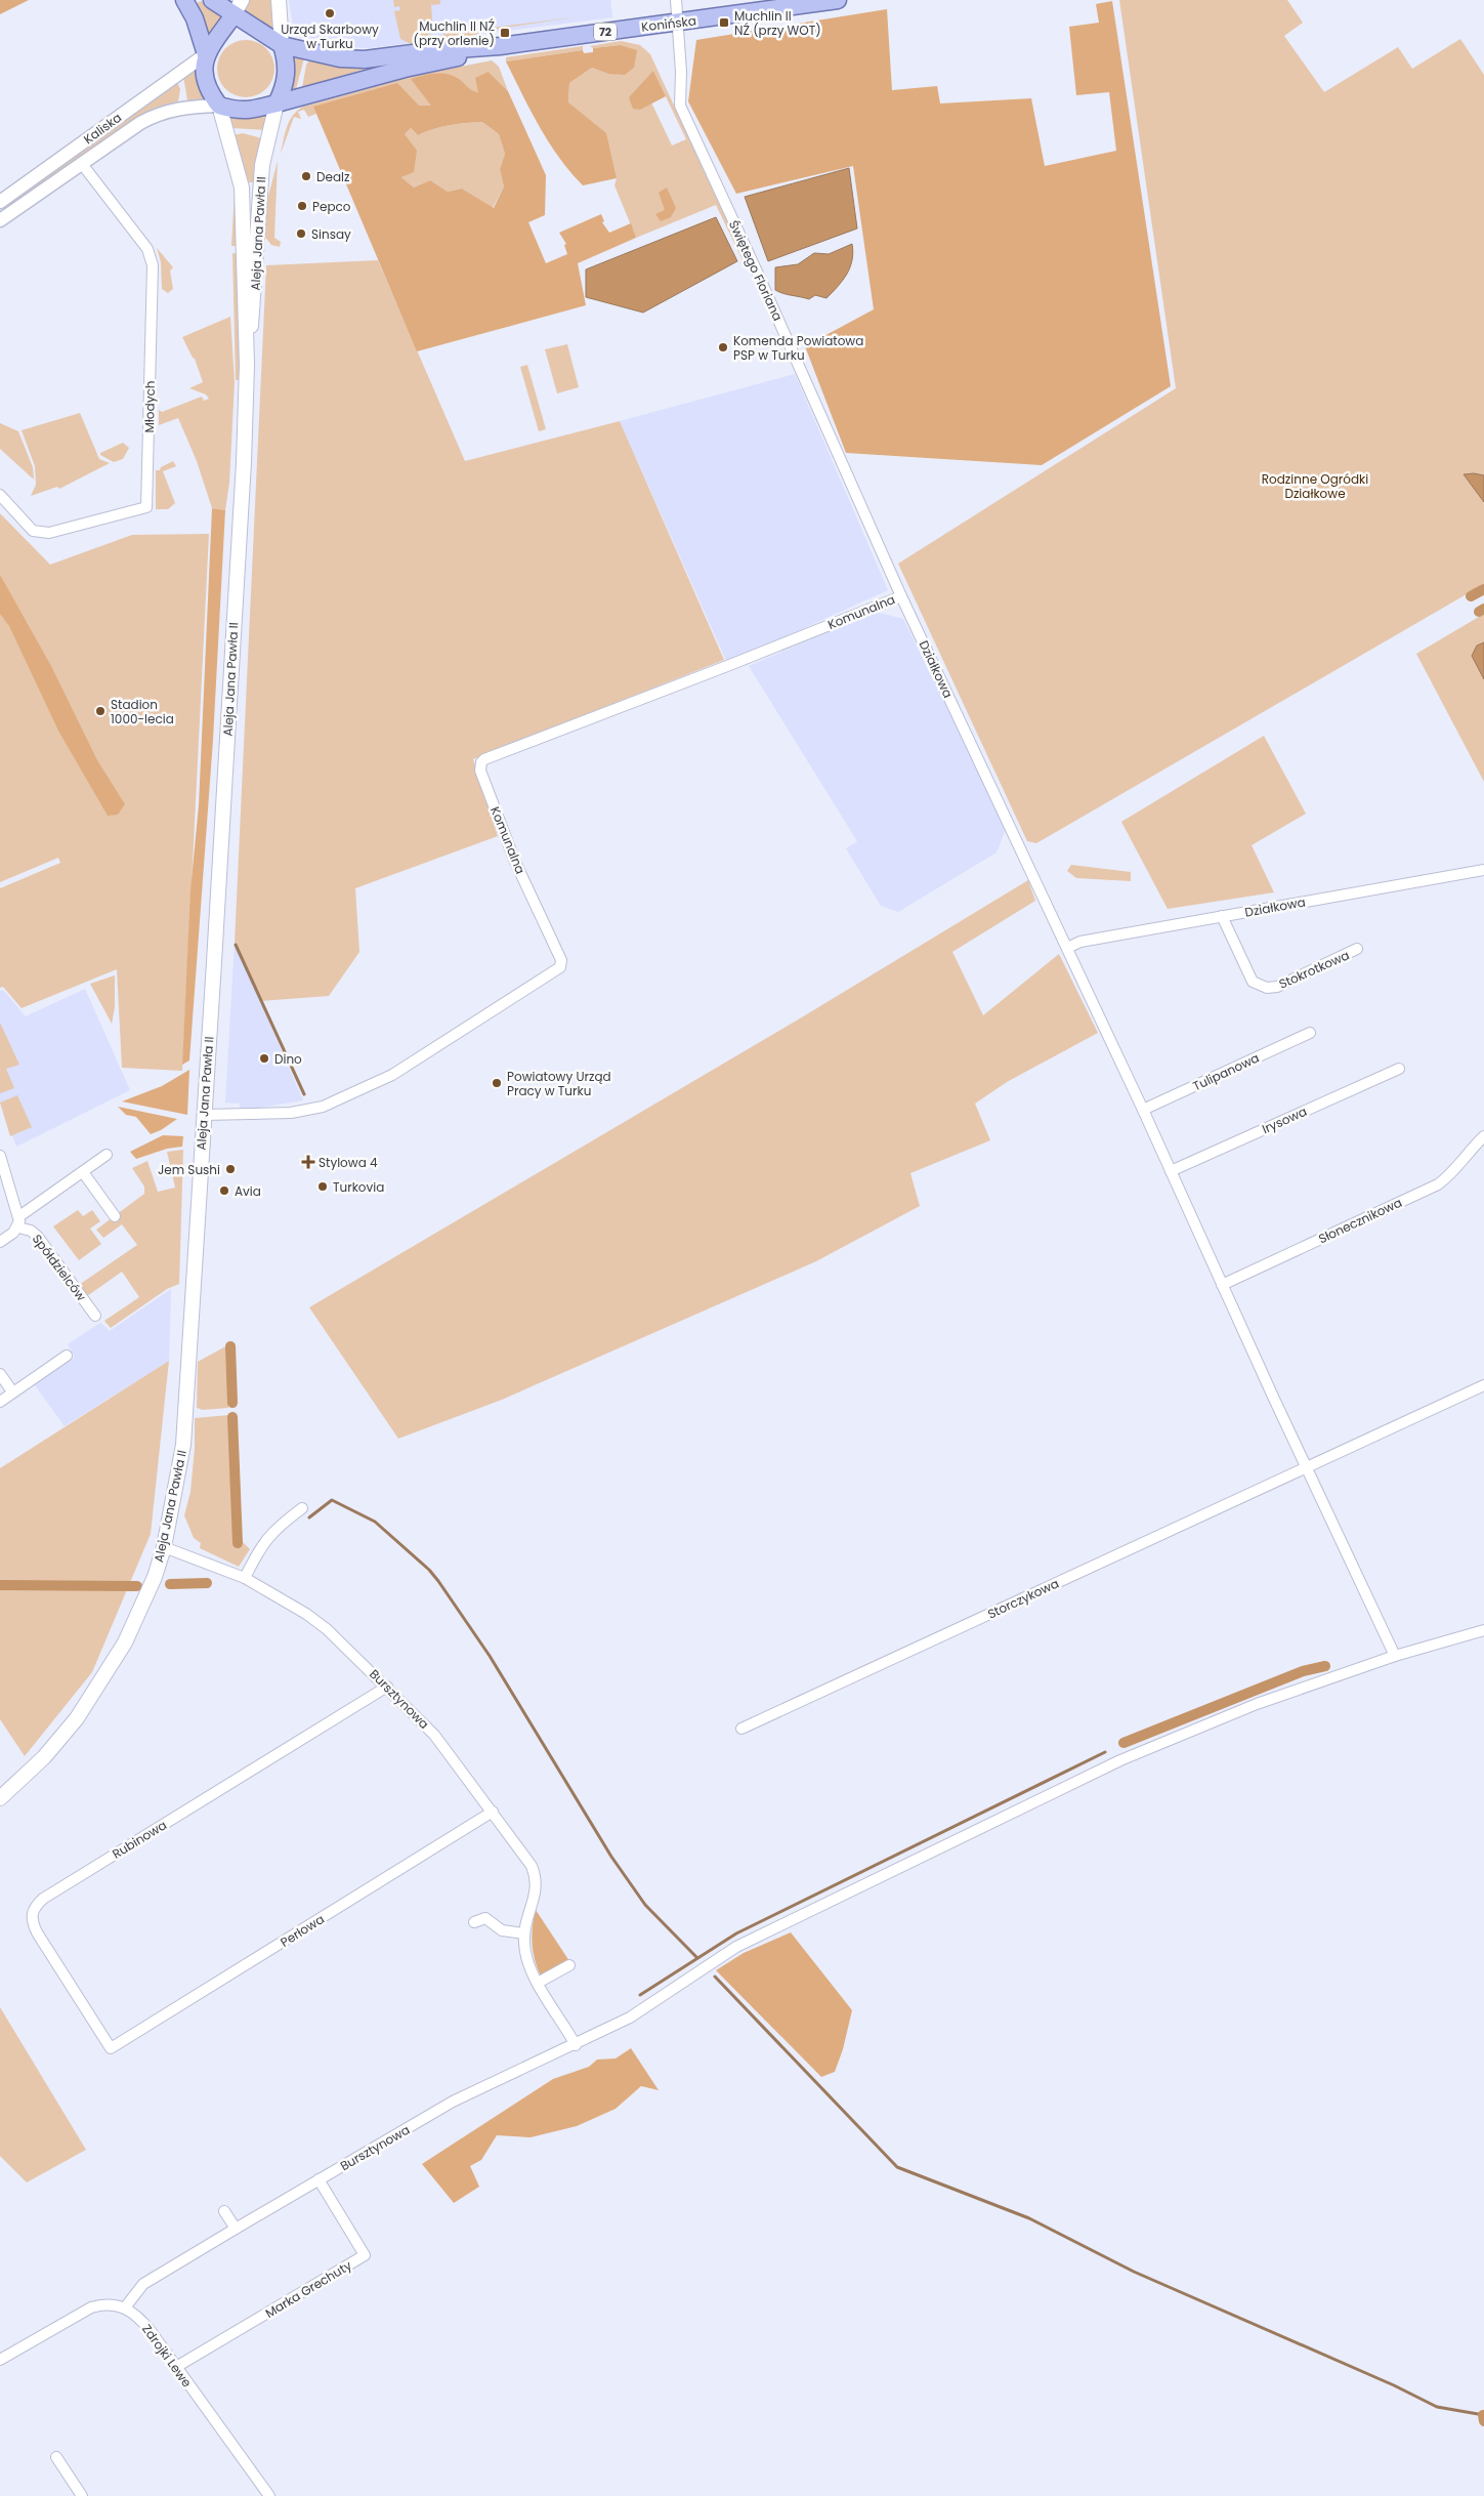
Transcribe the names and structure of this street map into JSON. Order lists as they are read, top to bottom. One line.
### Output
{"streets":{"main road":["Konińska","72","Aleja Jana Pawła II"],"street":["Kaliska","Świętego Floriana","Młodych","Komunalna","Działkowa","Stokrotkowa","Tulipanowa","Irysowa","Słonecznikowa","Spółdzielców","Storczykowa","Bursztynowa","Rubinowa","Perłowa","Marka Grechuty","Zdrojki Lewe"]},"crossings":[["Konińska","72"],["Konińska","Kaliska"],["Konińska","Aleja Jana Pawła II"],["Konińska","Świętego Floriana"],["72","Kaliska"],["72","Aleja Jana Pawła II"],["Kaliska","Aleja Jana Pawła II"],["Kaliska","Młodych"],["Aleja Jana Pawła II","Komunalna"],["Aleja Jana Pawła II","Bursztynowa"],["Świętego Floriana","Komunalna"],["Świętego Floriana","Działkowa"],["Komunalna","Działkowa"],["Działkowa","Stokrotkowa"],["Działkowa","Tulipanowa"],["Działkowa","Irysowa"],["Działkowa","Słonecznikowa"],["Działkowa","Storczykowa"],["Bursztynowa","Rubinowa"],["Bursztynowa","Perłowa"],["Bursztynowa","Marka Grechuty"],["Bursztynowa","Zdrojki Lewe"],["Rubinowa","Perłowa"],["Marka Grechuty","Zdrojki Lewe"]],"parks":["Rodzinne Ogródki Działkowe"],"places":{"other":["Urząd Skarbowy w Turku","Dealz","Pepco","Sinsay","Komenda Powiatowa PSP w Turku","Stadion 1000-lecia","Dino","Powiatowy Urząd Pracy w Turku","Jem Sushi","Turkovia","Avia"],"transit":["Muchlin II NŹ (przy WOT)","Muchlin II NŹ (przy orlenie)"],"health":["Stylowa 4"]}}
